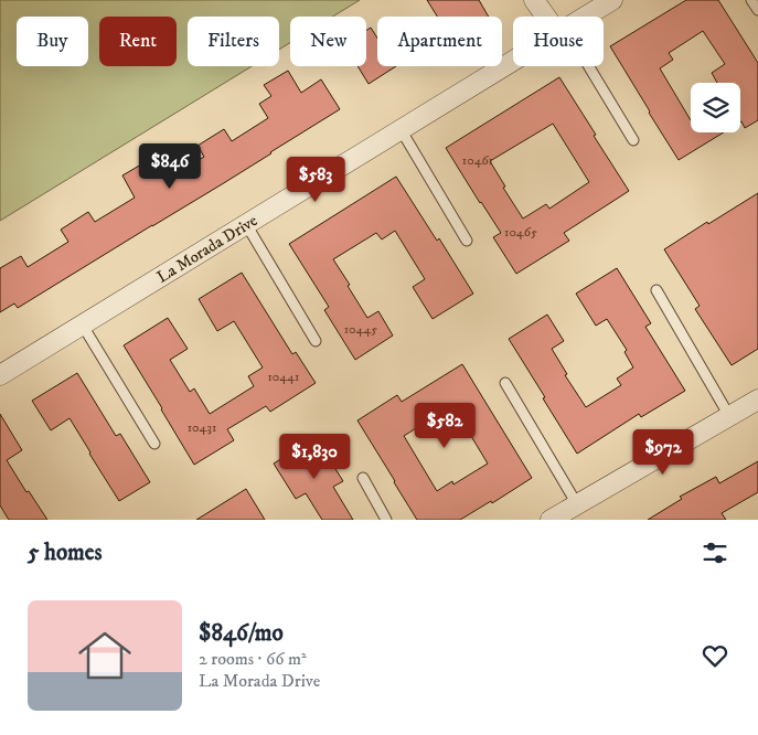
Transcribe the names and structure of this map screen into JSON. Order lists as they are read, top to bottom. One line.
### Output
{"streets":{"street":["La Morada Drive"]},"house_numbers":["10461","10465","10445","10441","10431"],"page":{"chip":["Buy","Rent","Filters","New","Apartment","House"],"price":["$846","$583","$582","$972","$1,830"],"heading":"5 homes","list":[{"name":"$846/mo","note":"2 rooms · 66 m² · La Morada Drive"}]}}
